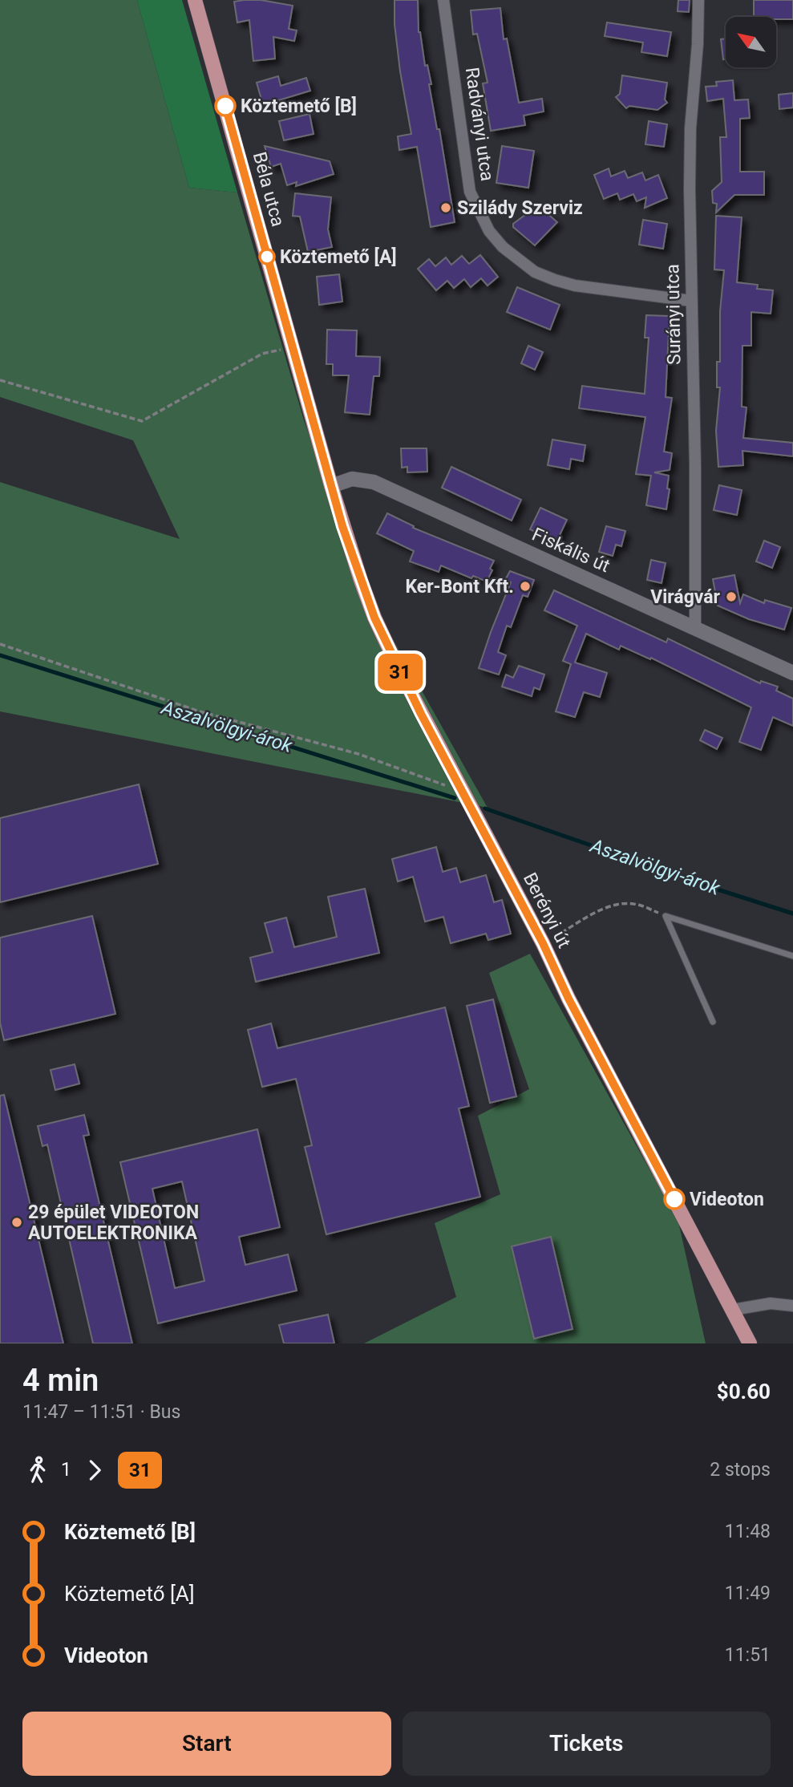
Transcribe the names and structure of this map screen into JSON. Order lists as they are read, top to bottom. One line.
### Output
{"streets":{"main road":["Béla utca","Berényi út"],"street":["Radványi utca","Surányi utca","Fiskális út"]},"crossings":[["Radványi utca","Surányi utca"],["Béla utca","Fiskális út"],["Béla utca","Berényi út"],["Surányi utca","Fiskális út"],["Fiskális út","Berényi út"]],"water":["Aszalvölgyi-árok"],"places":["Köztemető [B]","Szilády Szerviz","Köztemető [A]","Ker-Bont Kft.","Virágvár","Videoton","29 épület VIDEOTON AUTOELEKTRONIKA"],"lines":["bus line 31"],"north":"top left","page":{"on_map":"31","heading":["4 min","11:47 – 11:51 · Bus","$0.60"],"legs":["1","31","2 stops"],"list":[{"name":"Köztemető [B]","value":"11:48"},{"name":"Köztemető [A]","value":"11:49"},{"name":"Videoton","value":"11:51"}],"buttons":["Start","Tickets"]}}
